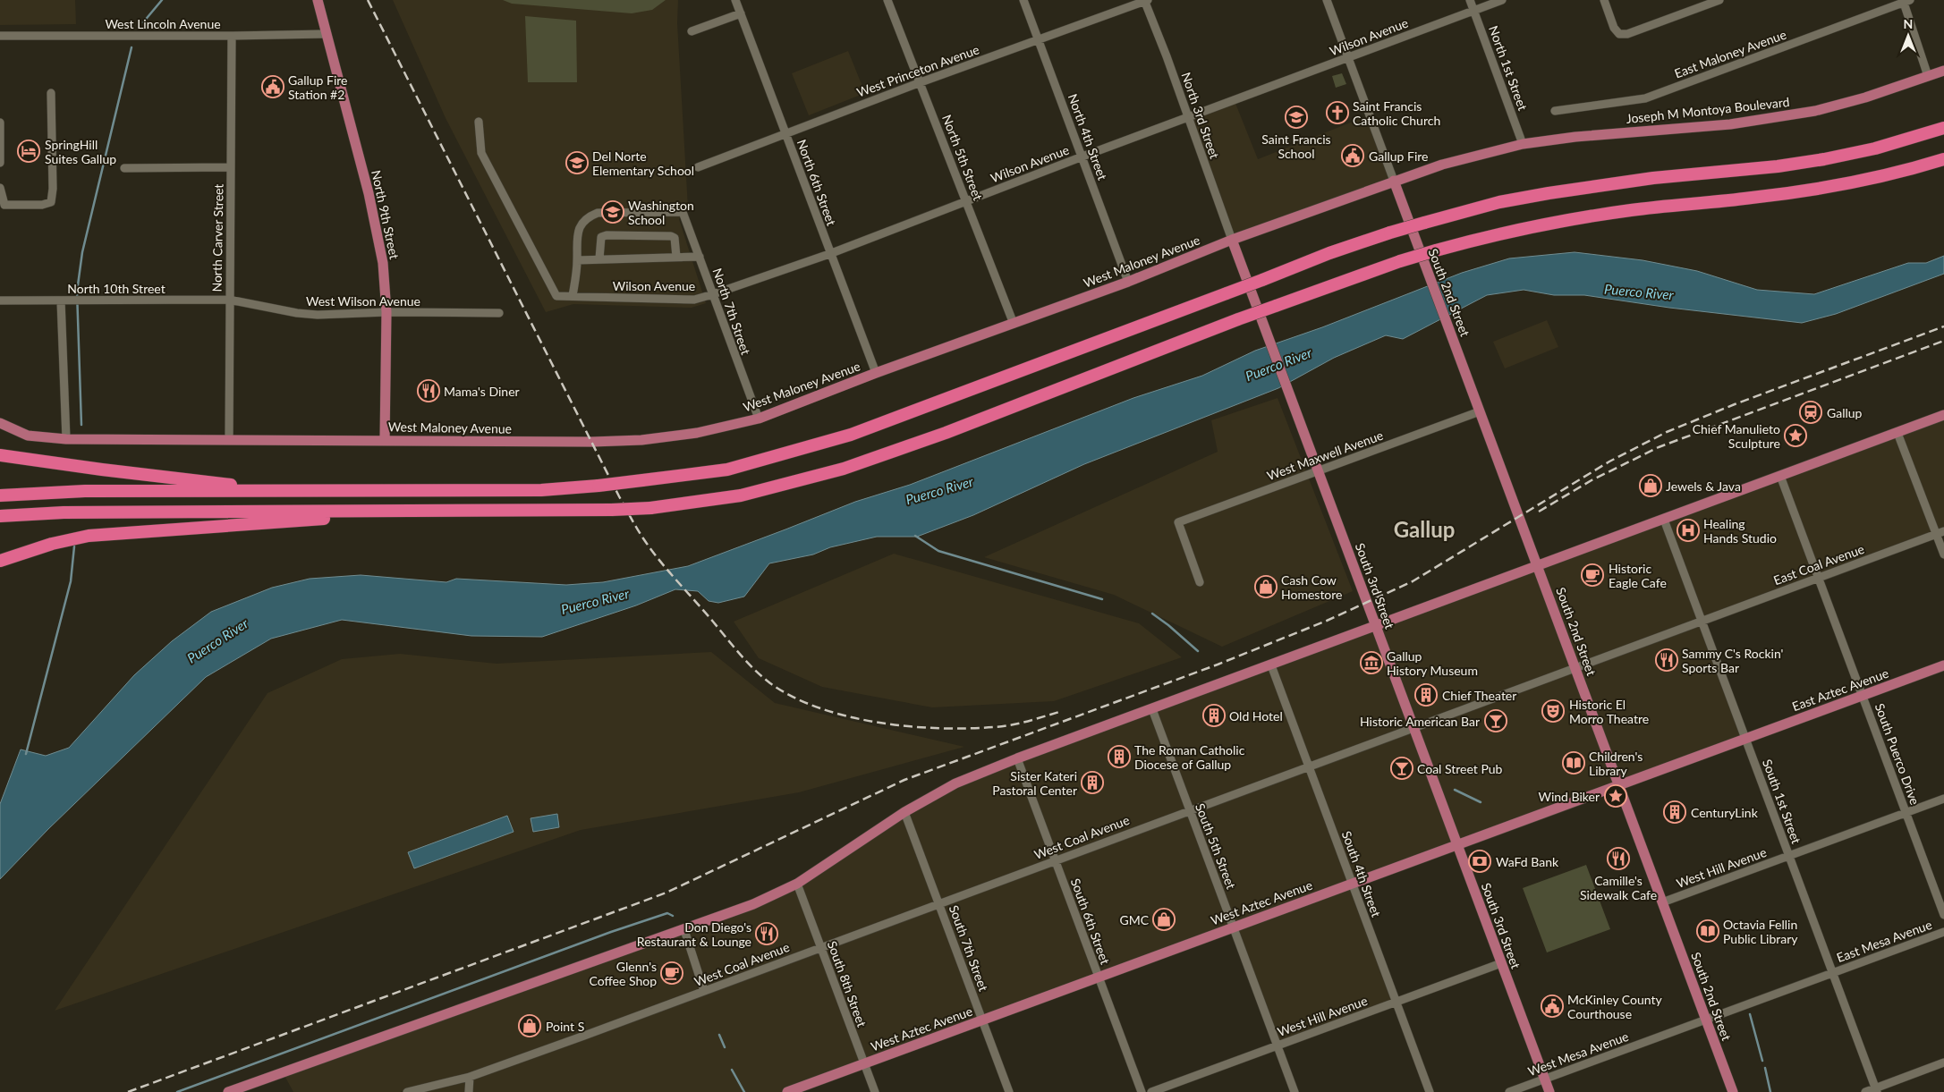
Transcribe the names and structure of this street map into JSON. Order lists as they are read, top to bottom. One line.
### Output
{"streets":{"main road":["Joseph M Montoya Boulevard","North 9th Street","West Maloney Avenue","South 2nd Street","South 3rd Street","East Aztec Avenue","West Aztec Avenue"],"street":["West Lincoln Avenue","Wilson Avenue","East Maloney Avenue","North 1st Street","West Princeton Avenue","North 3rd Street","North 4th Street","North 5th Street","North 6th Street","North Carver Street","North 10th Street","West Wilson Avenue","North 7th Street","West Maxwell Avenue","East Coal Avenue","South Puerco Drive","South 1st Street","West Coal Avenue","South 5th Street","West Hill Avenue","South 4th Street","South 6th Street","East Mesa Avenue","South 7th Street","South 8th Street","West Mesa Avenue"]},"crossings":[["West Lincoln Avenue","North 9th Street"],["West Lincoln Avenue","North Carver Street"],["Wilson Avenue","North 1st Street"],["Wilson Avenue","North 3rd Street"],["Wilson Avenue","North 4th Street"],["Wilson Avenue","North 5th Street"],["Wilson Avenue","North 6th Street"],["Wilson Avenue","North 7th Street"],["North 1st Street","Joseph M Montoya Boulevard"],["North 1st Street","West Maloney Avenue"],["West Princeton Avenue","North 3rd Street"],["West Princeton Avenue","North 4th Street"],["West Princeton Avenue","North 5th Street"],["West Princeton Avenue","North 6th Street"],["Joseph M Montoya Boulevard","West Maloney Avenue"],["North 3rd Street","West Maloney Avenue"],["North 3rd Street","South 3rd Street"],["North 4th Street","West Maloney Avenue"],["North 5th Street","West Maloney Avenue"],["North 6th Street","West Maloney Avenue"],["North 9th Street","West Maloney Avenue"],["North 9th Street","West Wilson Avenue"],["North Carver Street","West Maloney Avenue"],["North Carver Street","North 10th Street"],["North Carver Street","West Wilson Avenue"],["West Maloney Avenue","North 10th Street"],["West Maloney Avenue","South 2nd Street"],["West Maloney Avenue","North 7th Street"],["West Maloney Avenue","South 3rd Street"],["North 10th Street","West Wilson Avenue"],["South 2nd Street","West Maxwell Avenue"],["South 2nd Street","West Coal Avenue"],["South 2nd Street","West Hill Avenue"],["South 2nd Street","West Aztec Avenue"],["South 2nd Street","West Mesa Avenue"],["West Maxwell Avenue","South 3rd Street"],["East Coal Avenue","South Puerco Drive"],["East Coal Avenue","South 1st Street"],["East Coal Avenue","West Coal Avenue"],["South 3rd Street","West Coal Avenue"],["South 3rd Street","West Hill Avenue"],["South 3rd Street","West Aztec Avenue"],["South 3rd Street","West Mesa Avenue"],["East Aztec Avenue","South Puerco Drive"],["East Aztec Avenue","South 1st Street"],["East Aztec Avenue","West Aztec Avenue"],["South Puerco Drive","West Hill Avenue"],["South 1st Street","West Coal Avenue"],["South 1st Street","West Hill Avenue"],["South 1st Street","West Aztec Avenue"],["South 1st Street","East Mesa Avenue"],["South 1st Street","West Mesa Avenue"],["West Coal Avenue","South 5th Street"],["West Coal Avenue","South 4th Street"],["West Coal Avenue","South 6th Street"],["West Coal Avenue","South 7th Street"],["West Coal Avenue","South 8th Street"],["South 5th Street","West Hill Avenue"],["South 5th Street","West Aztec Avenue"],["West Hill Avenue","South 4th Street"],["South 4th Street","West Aztec Avenue"],["West Aztec Avenue","South 6th Street"],["West Aztec Avenue","South 7th Street"],["West Aztec Avenue","South 8th Street"],["East Mesa Avenue","West Mesa Avenue"]],"districts":["Gallup"],"water":["Puerco River"],"places":{"public building":["Gallup Fire Station #2","Gallup Fire","McKinley County Courthouse"],"church":["Saint Francis Catholic Church"],"school or university":["Saint Francis School","Del Norte Elementary School","Washington School"],"hotel":["SpringHill Suites Gallup"],"restaurant":["Mama's Diner","Sammy C's Rockin' Sports Bar","Camille's Sidewalk Cafe","Don Diego's Restaurant & Lounge"],"station":["Gallup"],"place":["Chief Manulieto Sculpture","Wind Biker"],"shop":["Jewels & Java","Cash Cow Homestore","GMC","Point S"],"hospital":["Healing Hands Studio"],"cafe":["Historic Eagle Cafe","Glenn's Coffee Shop"],"museum":["Gallup History Museum"],"building":["Chief Theater","Old Hotel","The Roman Catholic Diocese of Gallup","Sister Kateri Pastoral Center","CenturyLink"],"theatre":["Historic El Morro Theatre"],"bar":["Historic American Bar","Coal Street Pub"],"library":["Children's Library","Octavia Fellin Public Library"],"bank":["WaFd Bank"]},"north":"top"}
